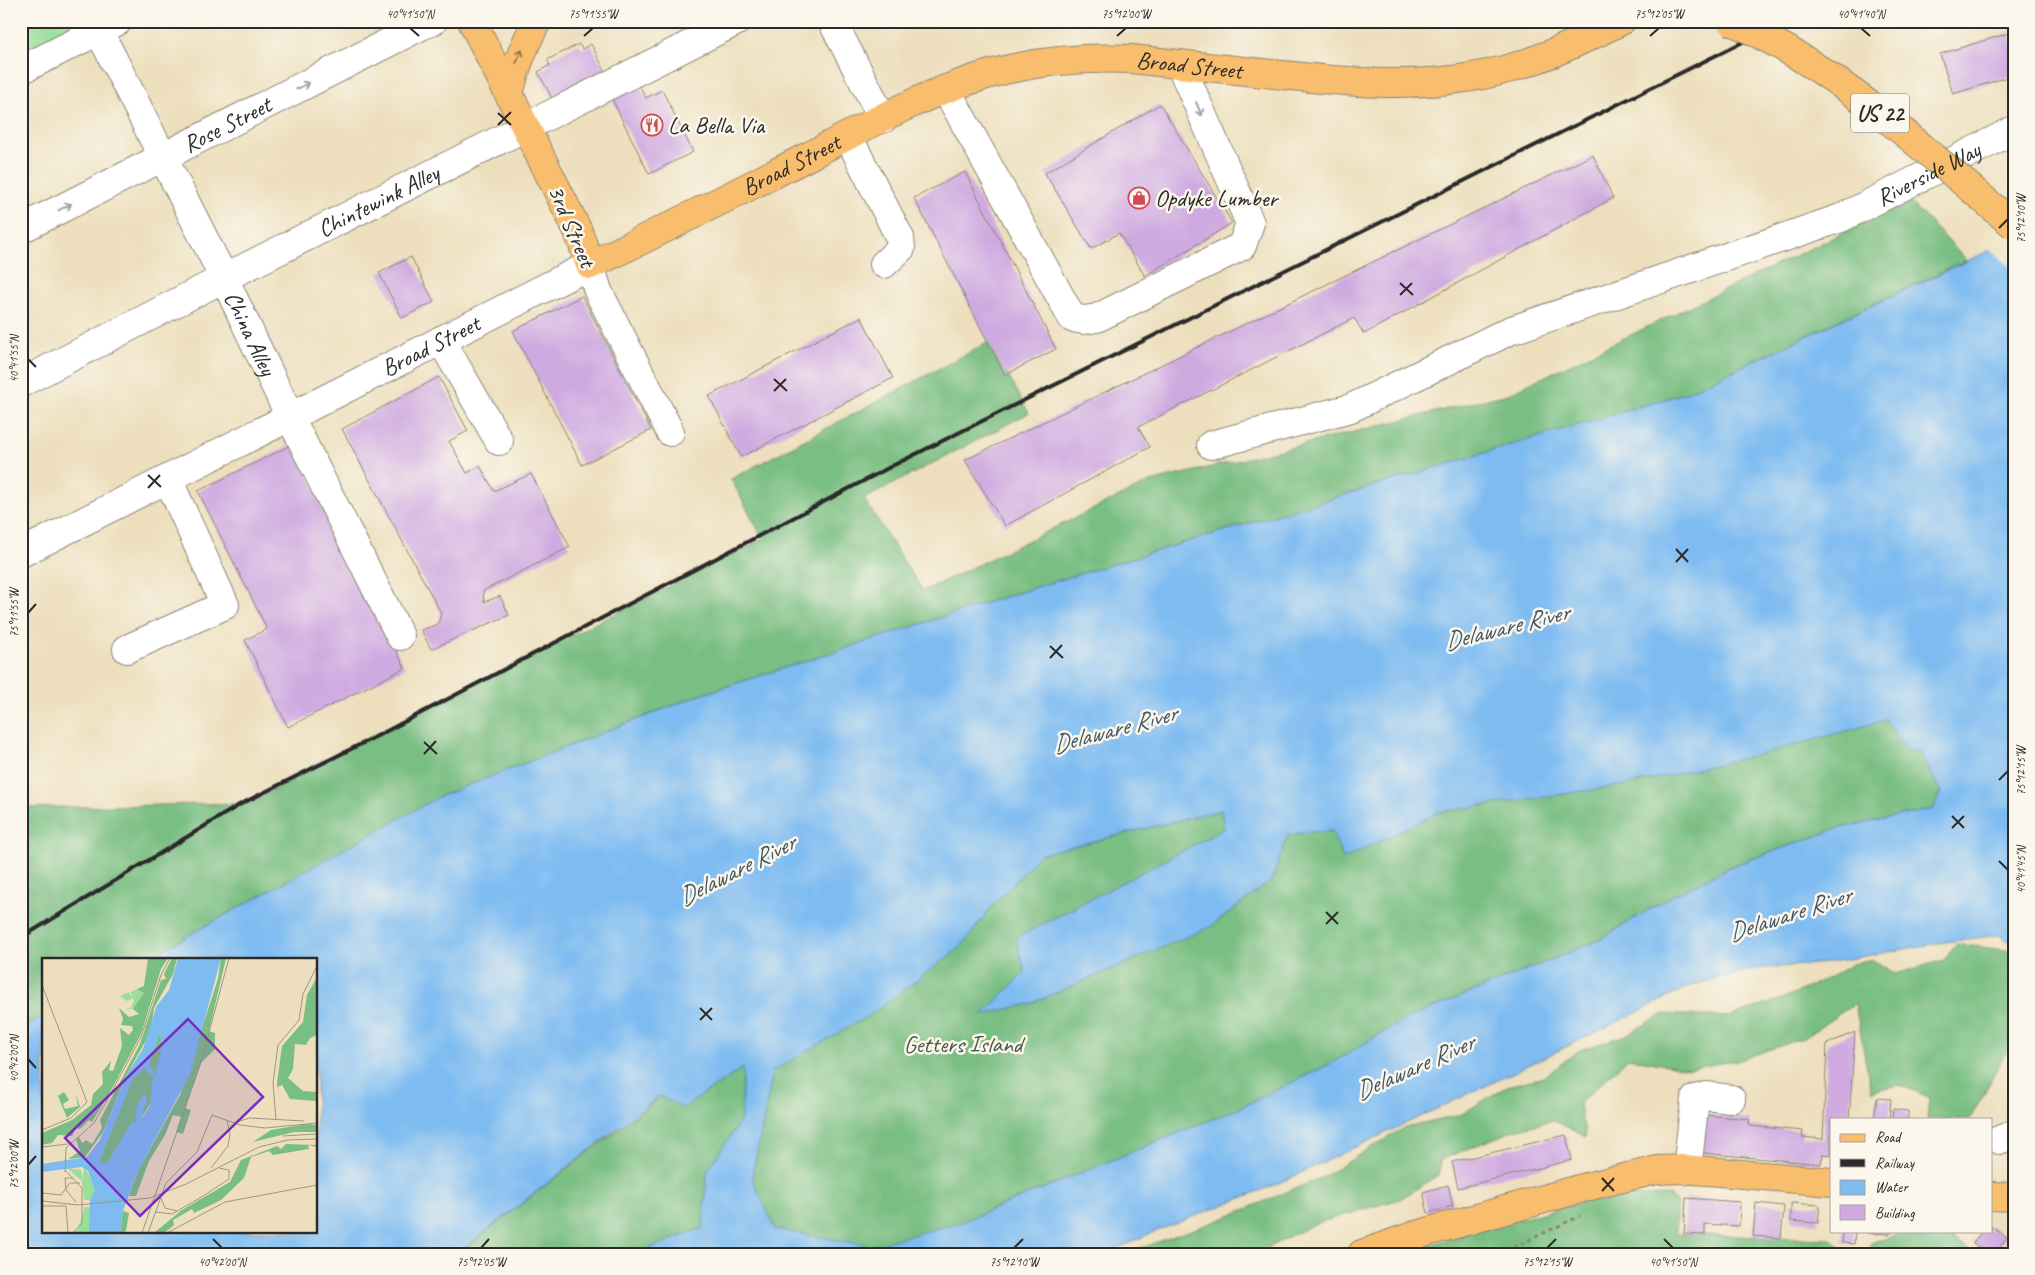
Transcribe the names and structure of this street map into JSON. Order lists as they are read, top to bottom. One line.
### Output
{"streets":{"main road":["Broad Street","US 22","3rd Street"],"street":["Rose Street","Riverside Way","Chintewink Alley","China Alley"]},"crossings":[["Broad Street","3rd Street"],["Broad Street","China Alley"],["Rose Street","China Alley"],["Chintewink Alley","3rd Street"],["Chintewink Alley","China Alley"]],"one_way":["Rose Street"],"water":["Delaware River"],"parks":["Getters Island"],"places":{"restaurant":["La Bella Via"],"shop":["Opdyke Lumber"]},"legend":["Road","Railway","Water","Building"],"coordinates":["40°41'50\"N","75°11'55\"W","75°12'00\"W","75°12'05\"W","40°41'40\"N","75°12'10\"W","40°41'55\"N","75°12'15\"W","40°41'45\"N","40°42'00\"N"]}
